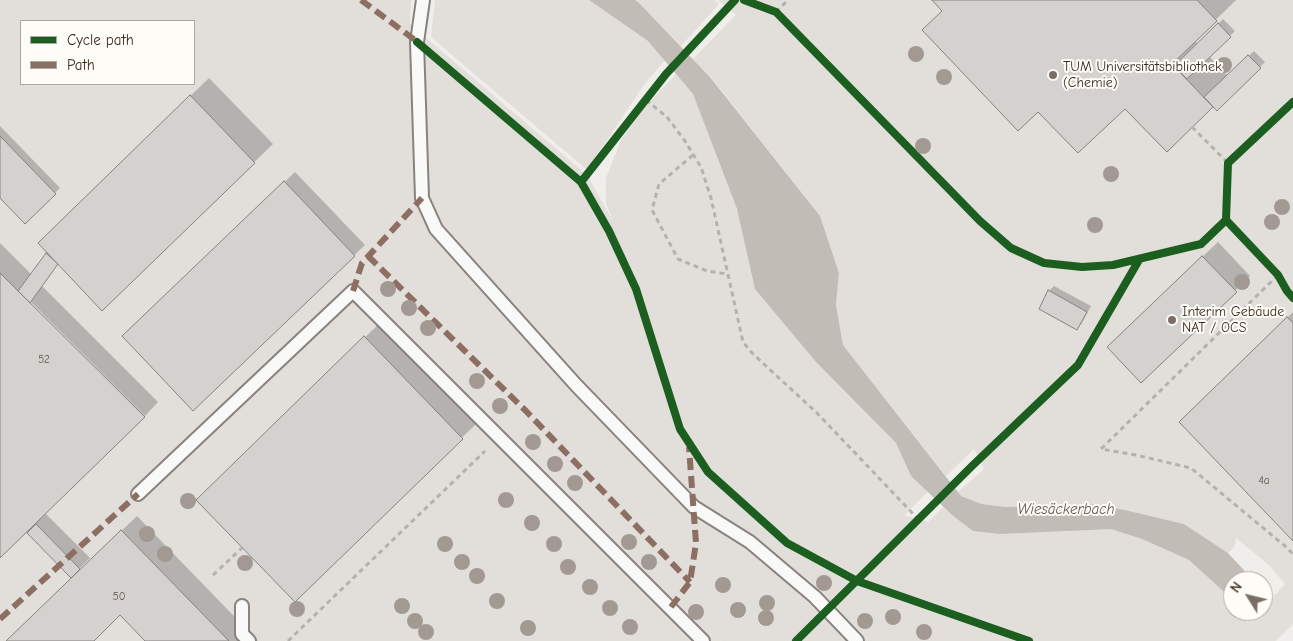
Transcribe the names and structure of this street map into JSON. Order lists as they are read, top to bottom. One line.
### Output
{"water":["Wiesäckerbach"],"places":["TUM Universitätsbibliothek (Chemie)","Interim Gebäude NAT / OCS"],"house_numbers":["52","4a","50"],"legend":["Cycle path","Path"],"north":"top left"}
